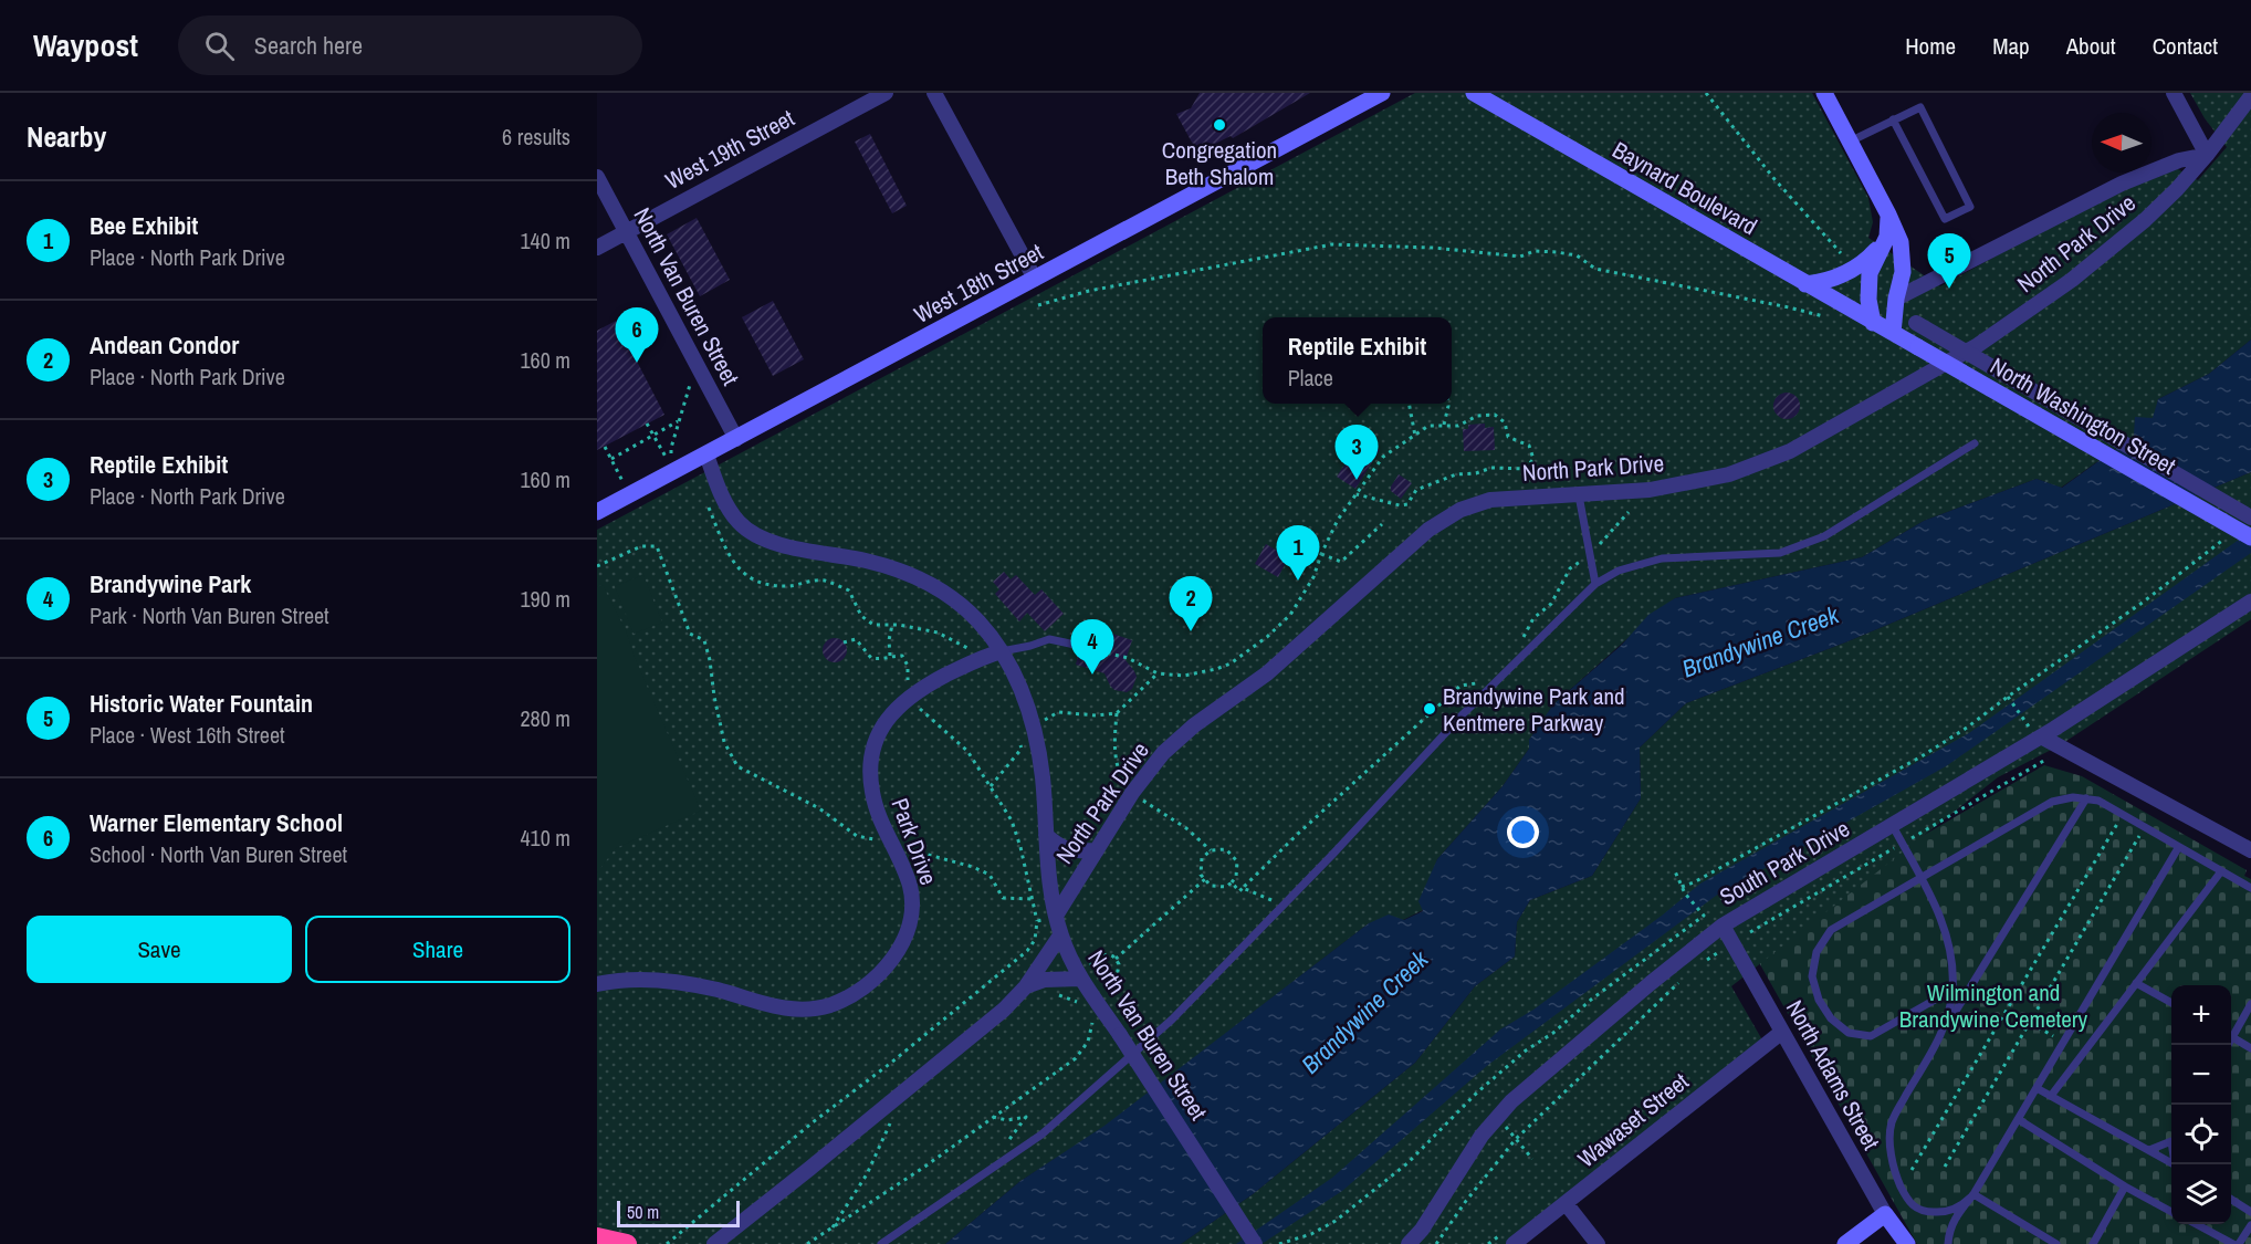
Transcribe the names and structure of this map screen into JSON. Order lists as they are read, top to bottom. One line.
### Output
{"streets":{"street":["West 19th Street","Baynard Boulevard","North Park Drive","West 18th Street","North Van Buren Street","North Washington Street","Park Drive","South Park Drive","North Adams Street","Wawaset Street"]},"crossings":[["West 19th Street","North Van Buren Street"],["Baynard Boulevard","North Washington Street"],["North Park Drive","North Van Buren Street"],["West 18th Street","North Van Buren Street"],["North Van Buren Street","Park Drive"],["South Park Drive","North Adams Street"],["North Adams Street","Wawaset Street"]],"water":["Brandywine Creek"],"parks":["Wilmington and Brandywine Cemetery"],"places":["Congregation Beth Shalom","Brandywine Park and Kentmere Parkway"],"scale_bar":"50 m","north":"left","page":{"header":"Waypost","search":"Search here","nav":["Home","Map","About","Contact"],"heading":["Nearby","6 results"],"list":[{"mark":"1","name":"Bee Exhibit","note":"Place · North Park Drive","value":"140 m"},{"mark":"2","name":"Andean Condor","note":"Place · North Park Drive","value":"160 m"},{"mark":"3","name":"Reptile Exhibit","note":"Place · North Park Drive","value":"160 m"},{"mark":"4","name":"Brandywine Park","note":"Park · North Van Buren Street","value":"190 m"},{"mark":"5","name":"Historic Water Fountain","note":"Place · West 16th Street","value":"280 m"},{"mark":"6","name":"Warner Elementary School","note":"School · North Van Buren Street","value":"410 m"}],"pins":["5","6","3","1","2","4"],"popup":["Reptile Exhibit","Place"],"buttons":["Save","Share"],"map_buttons":["+","−"],"scale":"50 m"}}
